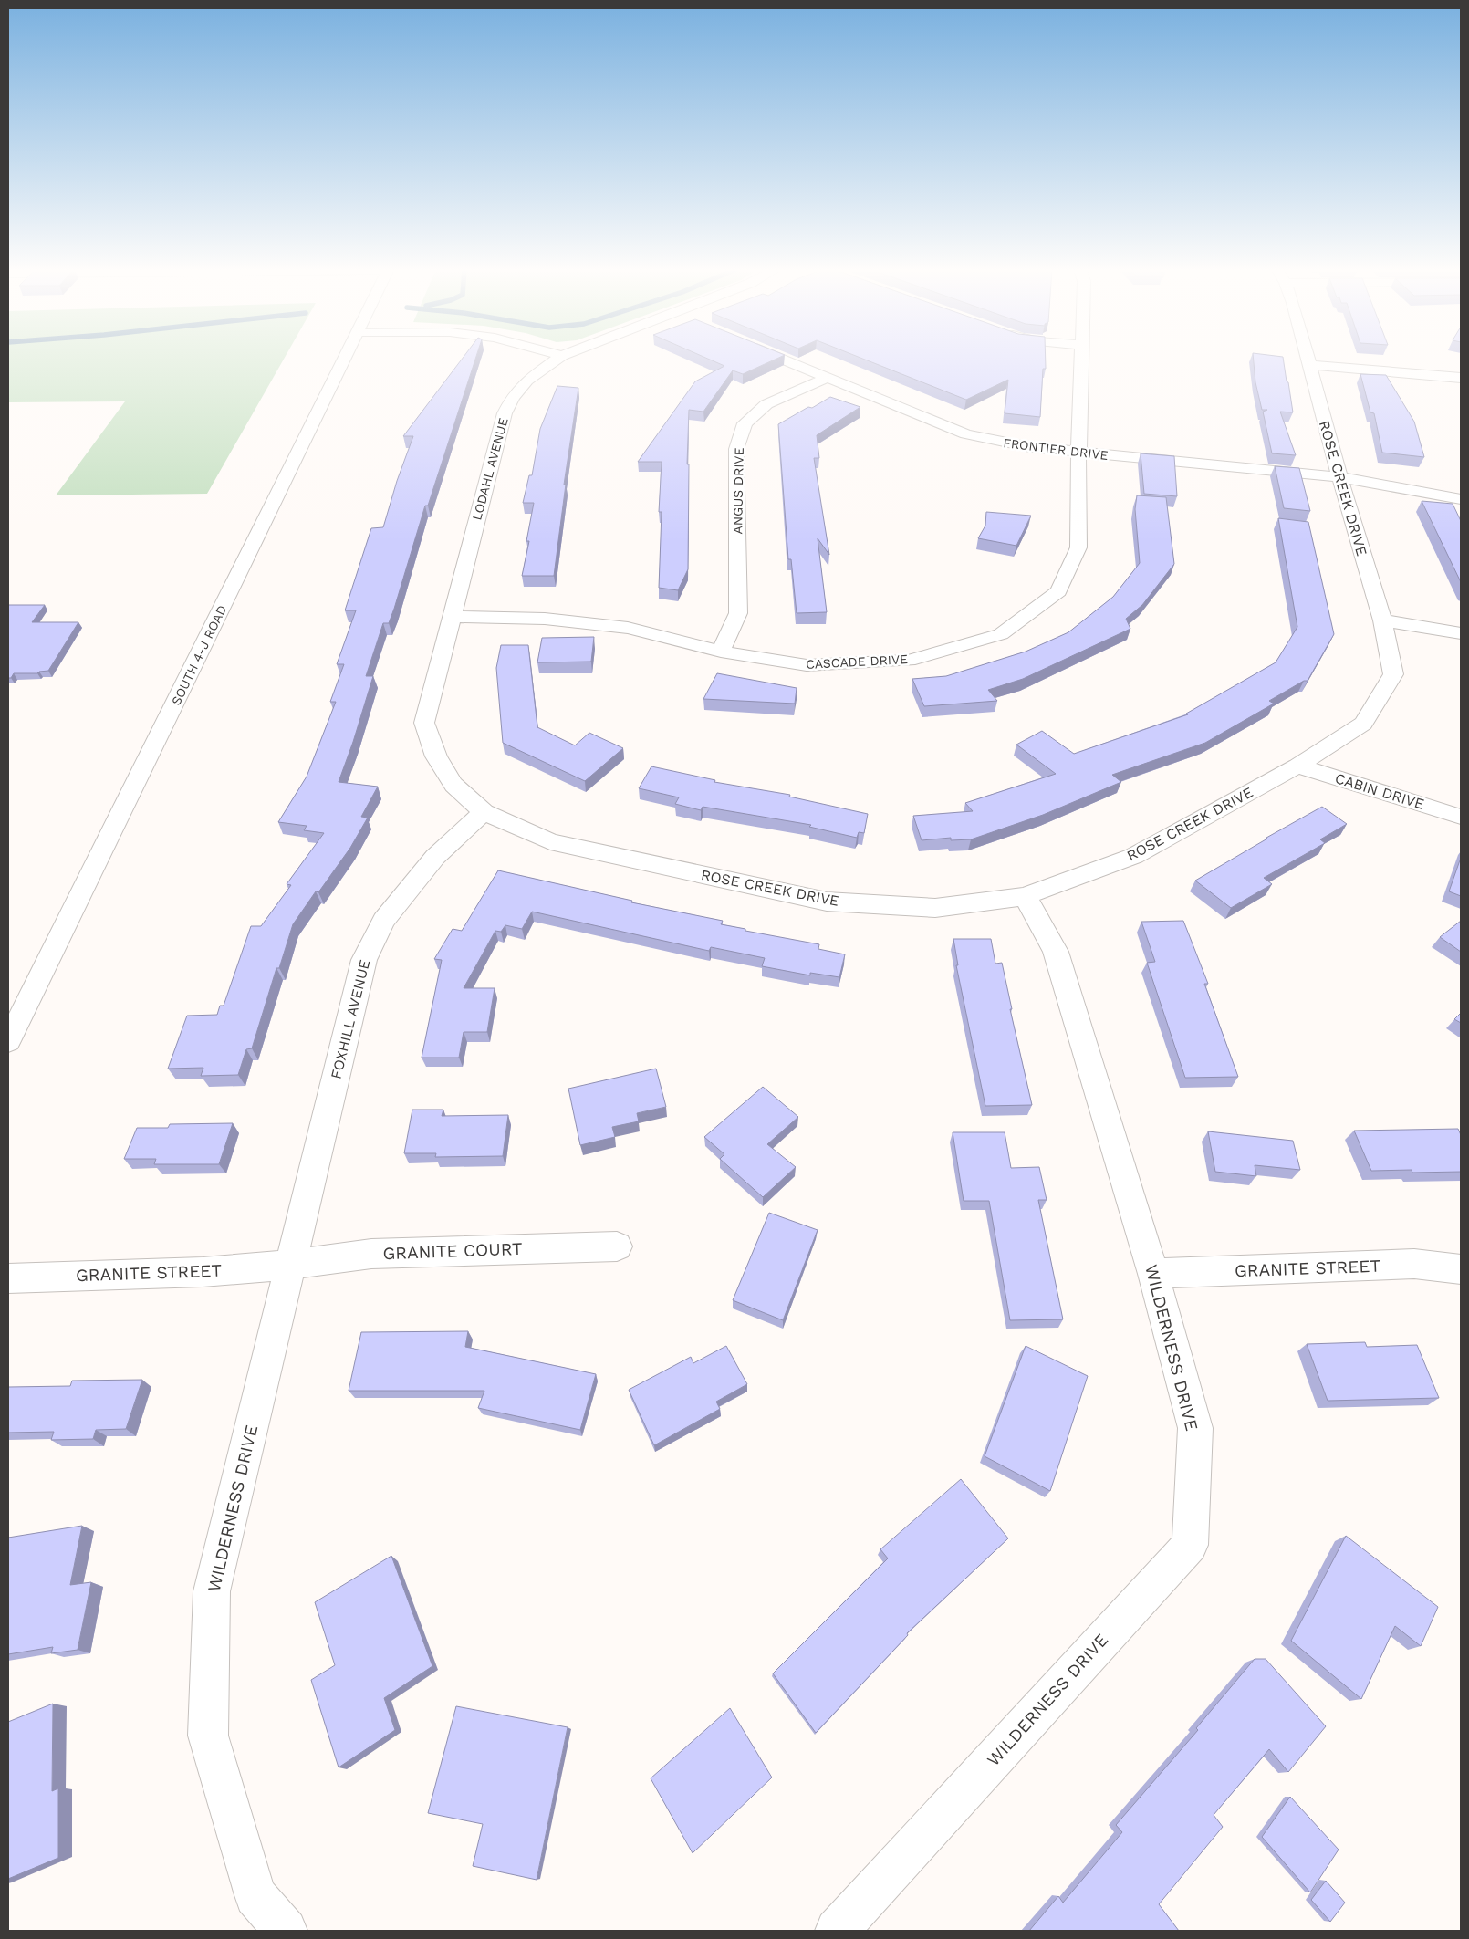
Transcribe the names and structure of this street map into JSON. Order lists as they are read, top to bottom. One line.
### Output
{"streets":{"street":["FRONTIER DRIVE","LODAHL AVENUE","ROSE CREEK DRIVE","ANGUS DRIVE","SOUTH 4-J ROAD","CASCADE DRIVE","CABIN DRIVE","FOXHILL AVENUE","GRANITE COURT","GRANITE STREET","WILDERNESS DRIVE"]},"crossings":[["FRONTIER DRIVE","ROSE CREEK DRIVE"],["FRONTIER DRIVE","ANGUS DRIVE"],["FRONTIER DRIVE","CASCADE DRIVE"],["LODAHL AVENUE","ROSE CREEK DRIVE"],["LODAHL AVENUE","CASCADE DRIVE"],["LODAHL AVENUE","FOXHILL AVENUE"],["ROSE CREEK DRIVE","CABIN DRIVE"],["ROSE CREEK DRIVE","FOXHILL AVENUE"],["ROSE CREEK DRIVE","WILDERNESS DRIVE"],["ANGUS DRIVE","CASCADE DRIVE"],["FOXHILL AVENUE","GRANITE COURT"],["FOXHILL AVENUE","GRANITE STREET"],["FOXHILL AVENUE","WILDERNESS DRIVE"],["GRANITE COURT","GRANITE STREET"],["GRANITE COURT","WILDERNESS DRIVE"],["GRANITE STREET","WILDERNESS DRIVE"]]}
